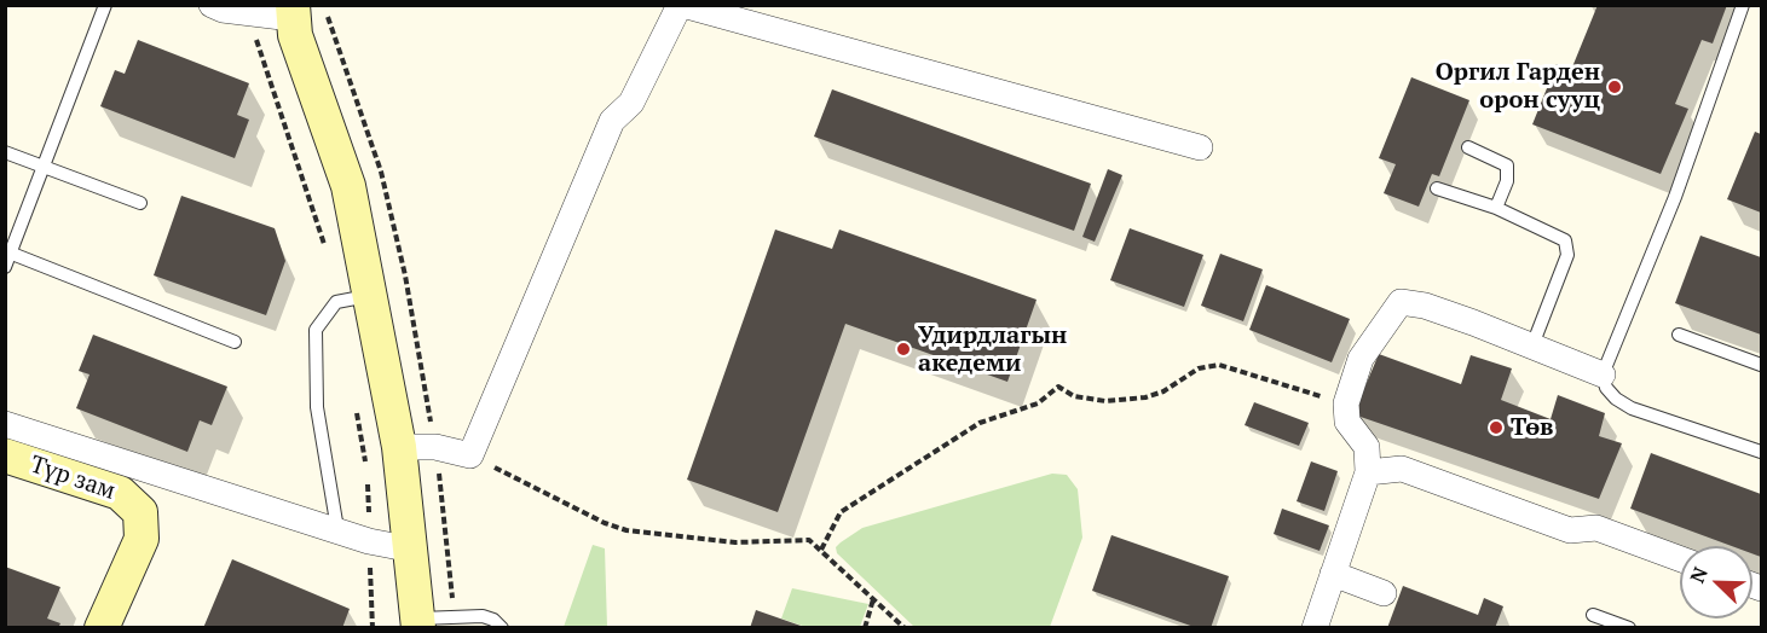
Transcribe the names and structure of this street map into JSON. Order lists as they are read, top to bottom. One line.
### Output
{"streets":{"main road":["Түр зам"]},"places":["Оргил Гарден орон сууц","Удирдлагын акедеми","Төв"],"north":"top left"}
